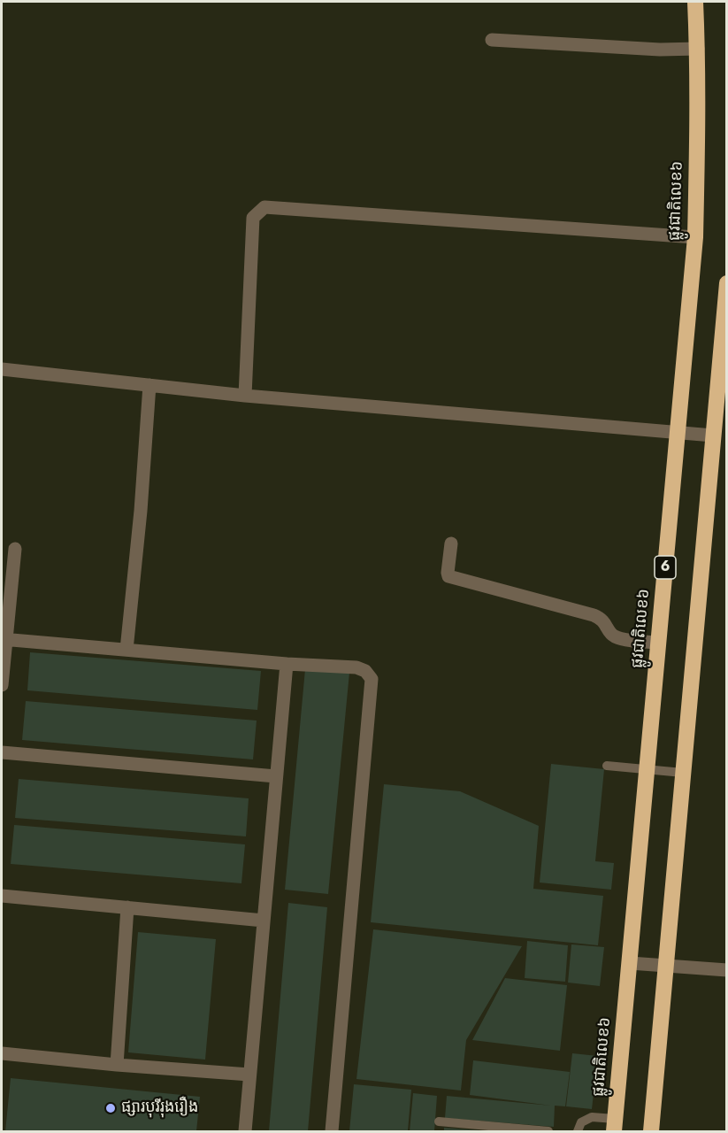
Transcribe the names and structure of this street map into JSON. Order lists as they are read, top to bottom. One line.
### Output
{"streets":{"highway":["ផ្លូវជាតិលេខ៦","6"]},"places":["ផ្សារបុរីរុងរឿង"]}
